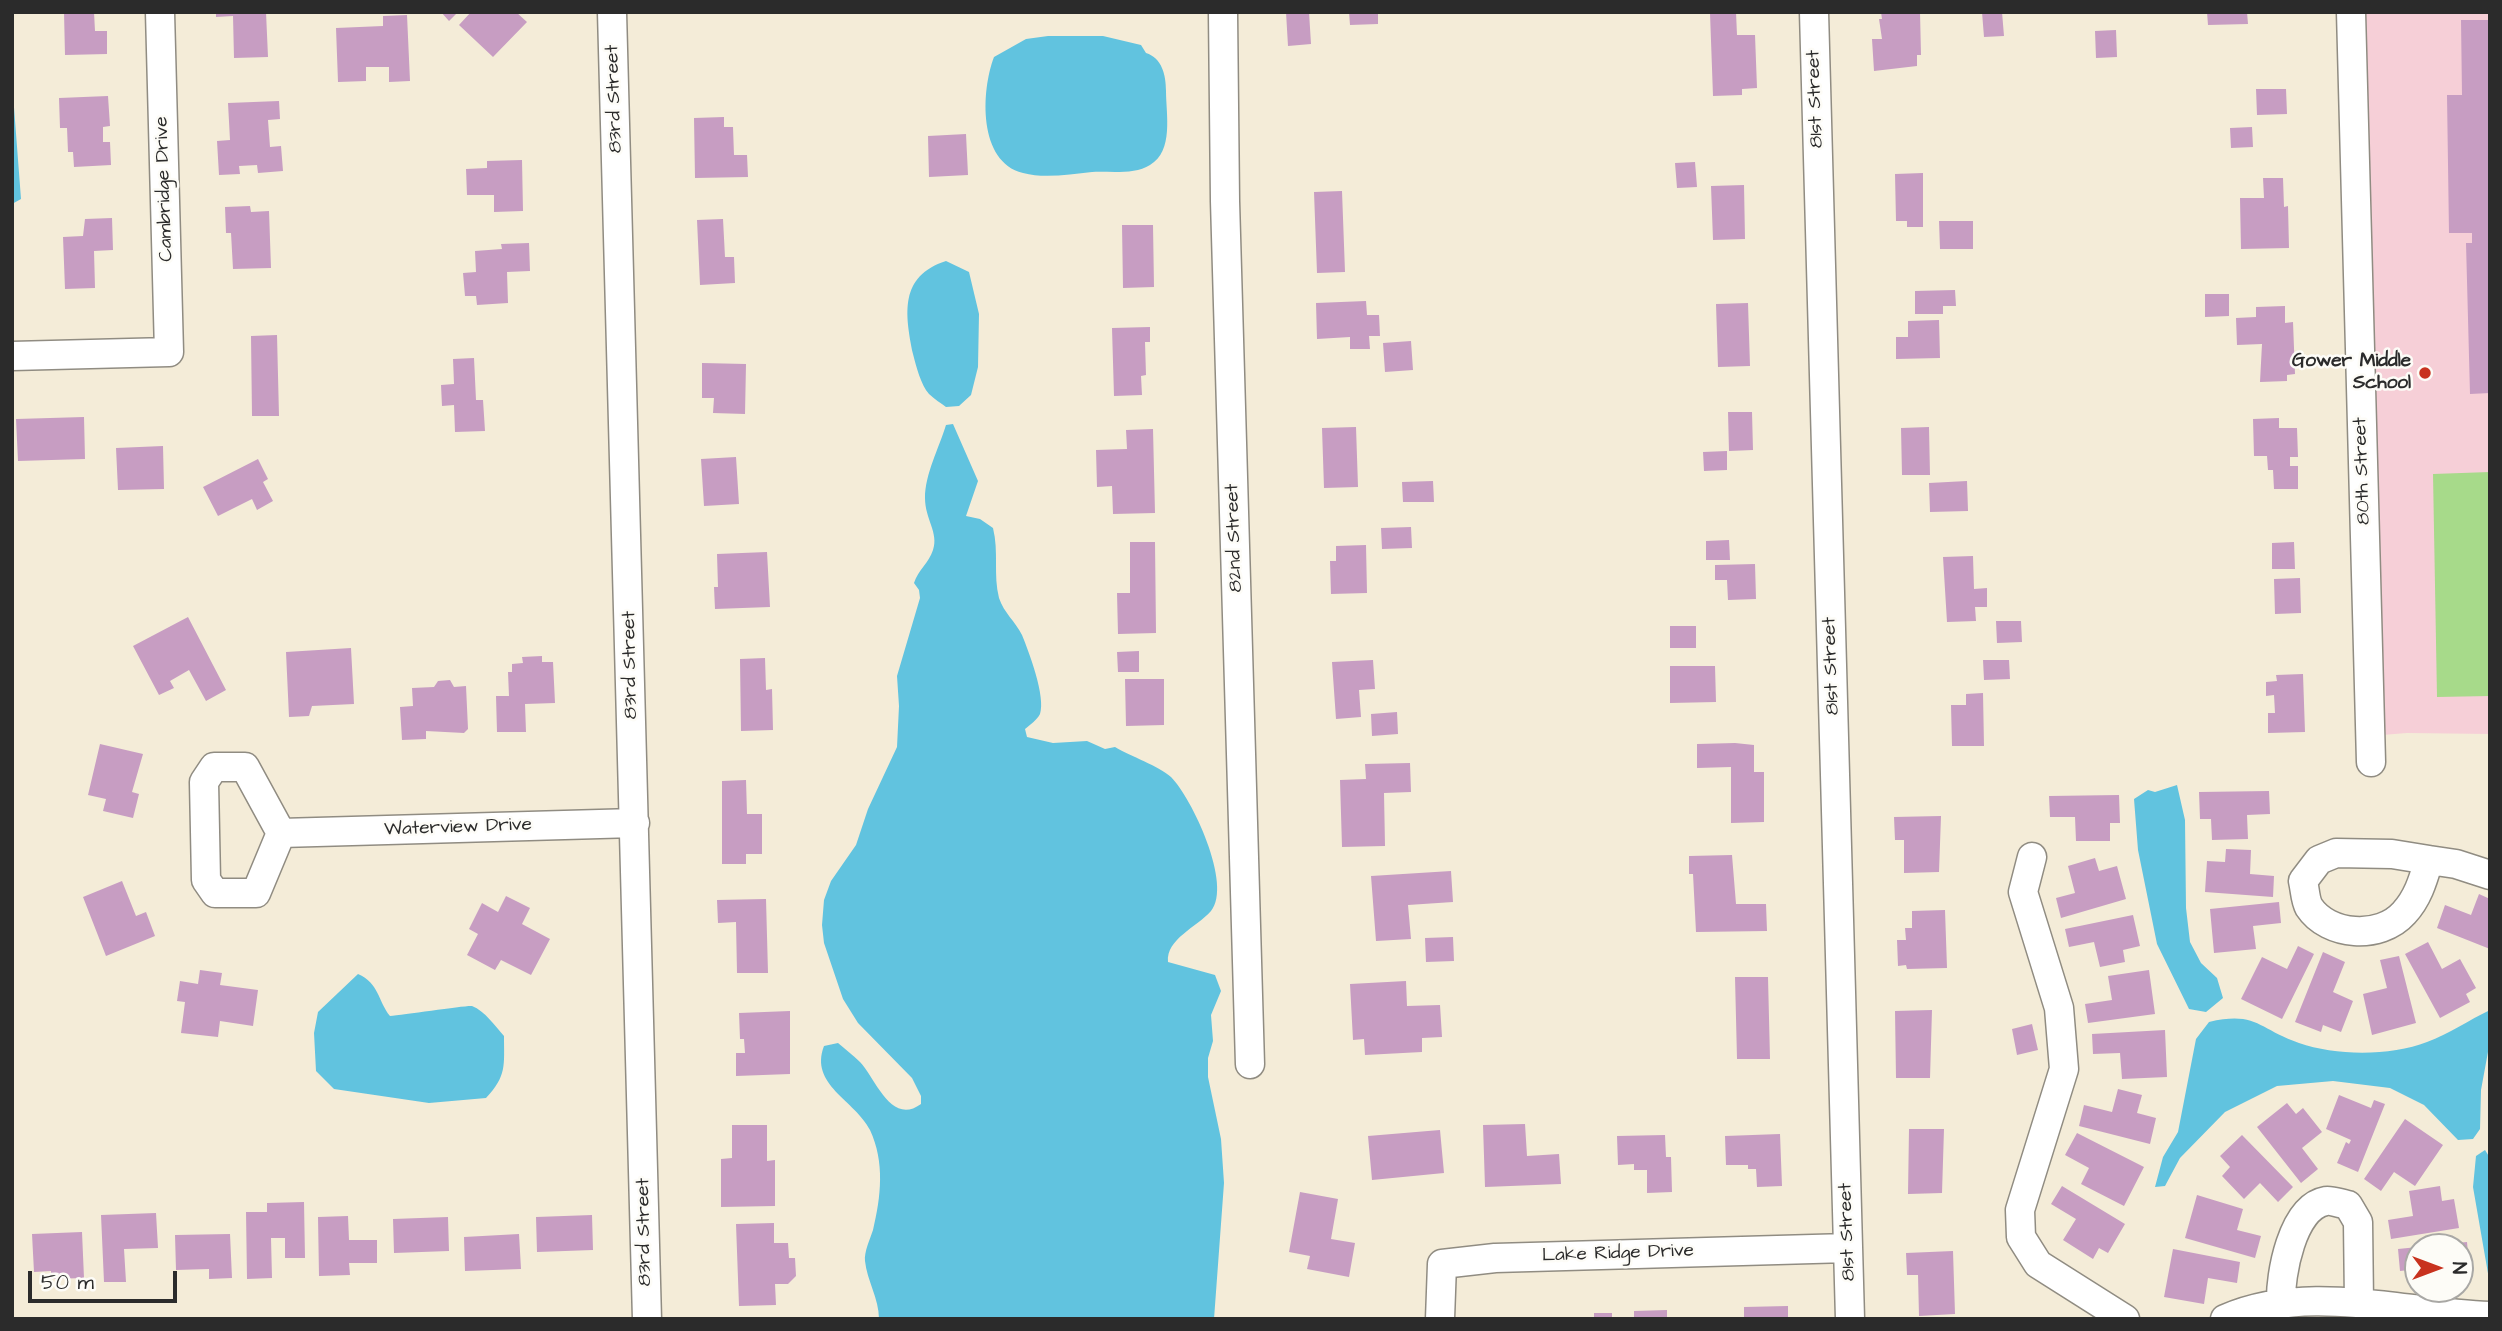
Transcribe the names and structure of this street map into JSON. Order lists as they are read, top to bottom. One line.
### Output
{"streets":{"street":["83rd Street","81st Street","Cambridge Drive","80th Street","82nd Street","Waterview Drive","Lake Ridge Drive"]},"crossings":[["83rd Street","Waterview Drive"],["81st Street","Lake Ridge Drive"]],"places":["Gower Middle School"],"scale_bar":"50 m","north":"right"}
